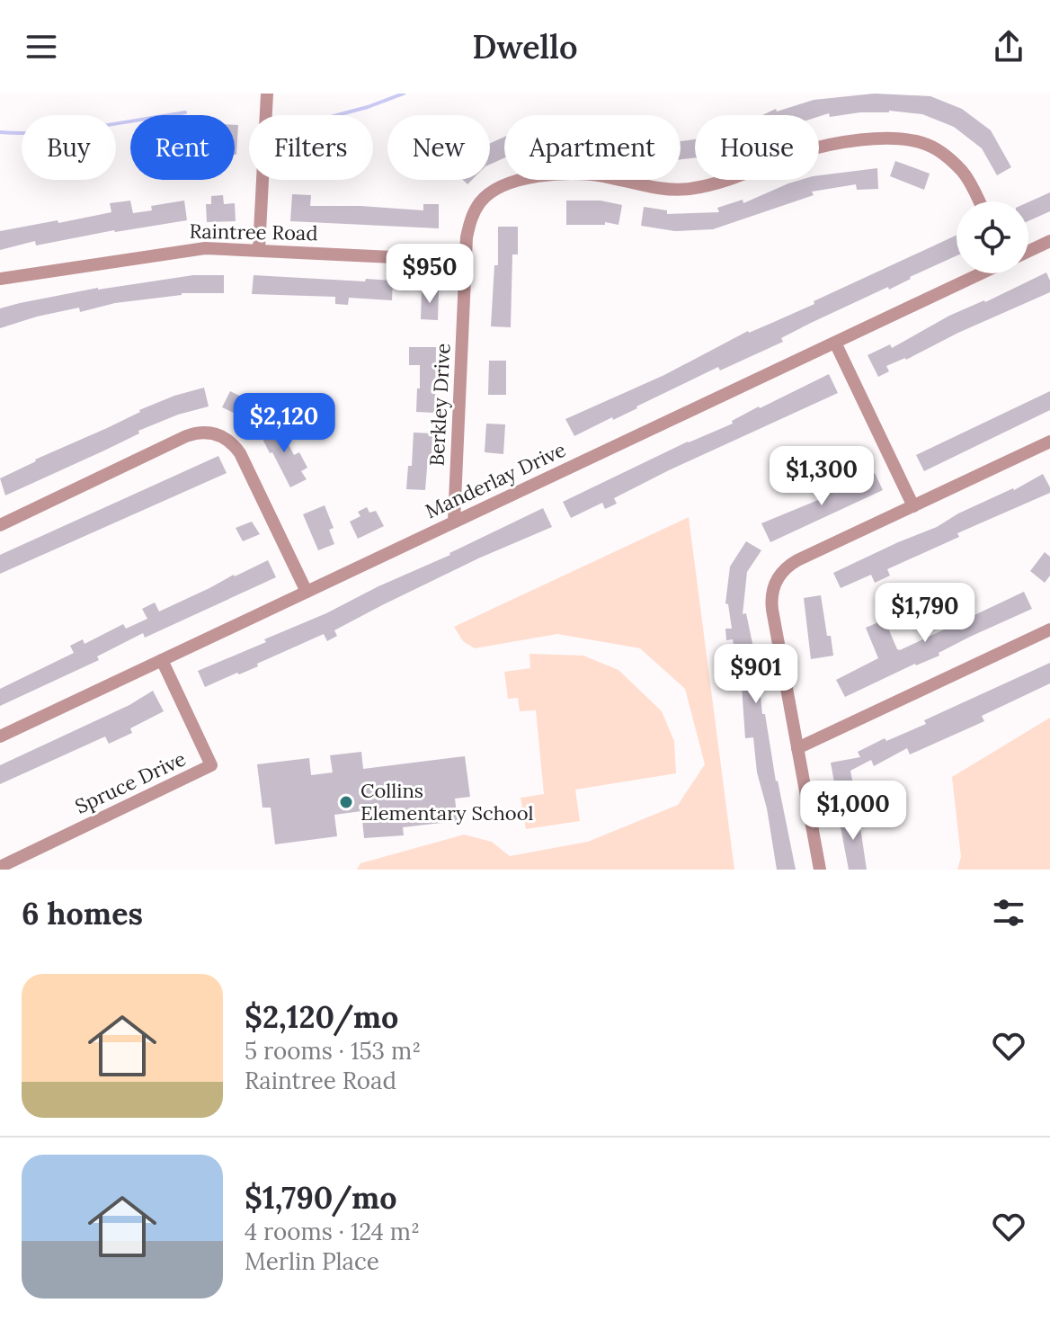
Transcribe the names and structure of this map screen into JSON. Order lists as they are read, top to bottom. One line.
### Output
{"streets":{"street":["Raintree Road","Berkley Drive","Manderlay Drive","Spruce Drive"]},"crossings":[["Raintree Road","Berkley Drive"],["Berkley Drive","Manderlay Drive"],["Manderlay Drive","Spruce Drive"]],"places":["Collins Elementary School"],"page":{"header":"Dwello","chip":["Buy","Rent","Filters","New","Apartment","House"],"price":["$950","$2,120","$1,300","$1,790","$901","$1,000"],"heading":"6 homes","list":[{"name":"$2,120/mo","note":"5 rooms · 153 m² · Raintree Road"},{"name":"$1,790/mo","note":"4 rooms · 124 m² · Merlin Place"}]}}
